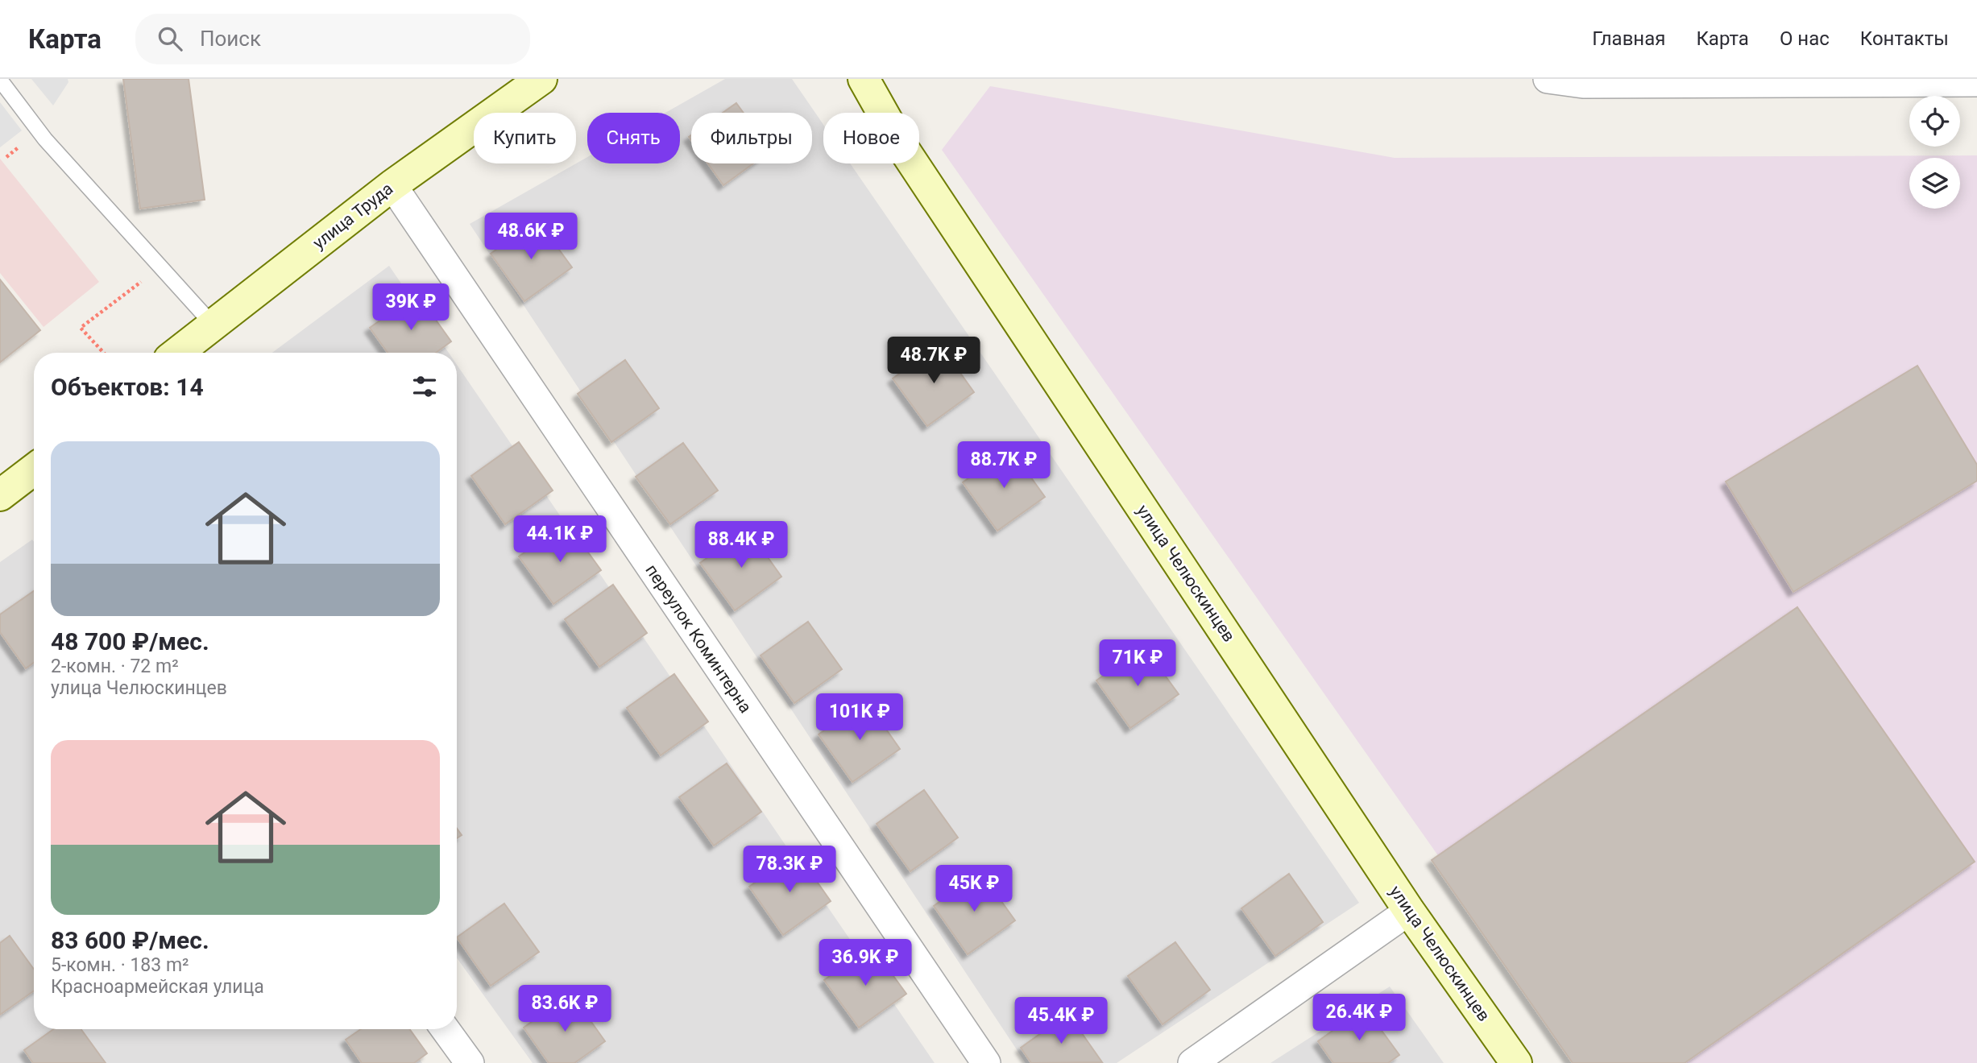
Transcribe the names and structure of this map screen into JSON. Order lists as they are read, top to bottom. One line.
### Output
{"streets":{"street":["улица Труда","улица Челюскинцев","переулок Коминтерна"]},"crossings":[["улица Труда","переулок Коминтерна"]],"page":{"header":"Карта","search":"Поиск","nav":["Главная","Карта","О нас","Контакты"],"chip":["Купить","Снять","Фильтры","Новое"],"price":["48.6K ₽","39K ₽","48.7K ₽","88.7K ₽","44.1K ₽","88.4K ₽","71K ₽","101K ₽","78.3K ₽","45K ₽","36.9K ₽","83.6K ₽","26.4K ₽","45.4K ₽"],"heading":"Объектов: 14","list":[{"name":"48 700 ₽/мес.","note":"2-комн. · 72 m² · улица Челюскинцев"},{"name":"83 600 ₽/мес.","note":"5-комн. · 183 m² · Красноармейская улица"}]}}
